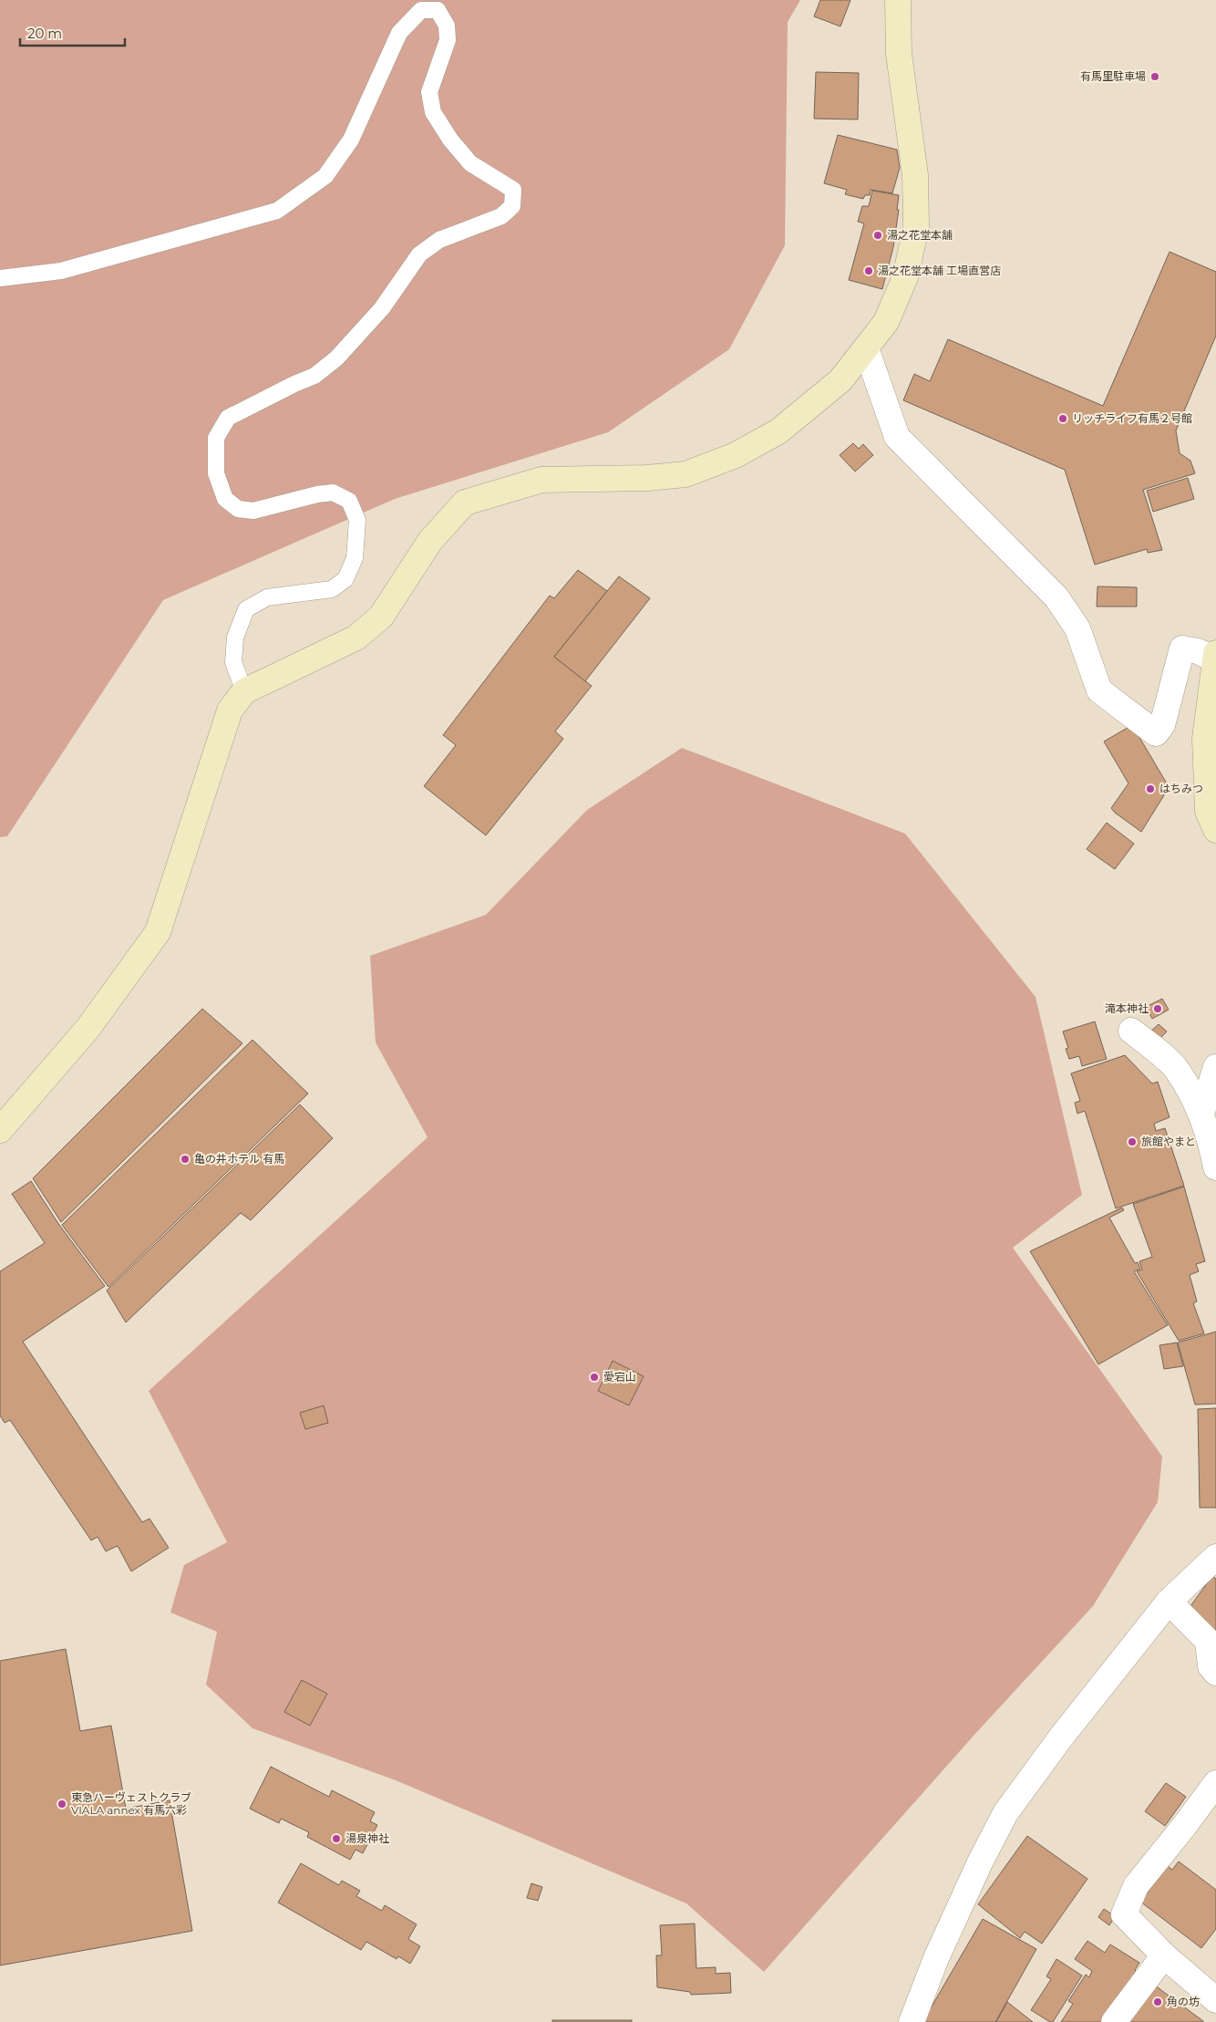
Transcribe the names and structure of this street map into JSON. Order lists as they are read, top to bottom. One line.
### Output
{"places":["有馬里駐車場","湯之花堂本舗","湯之花堂本舗 工場直営店","リッチライフ有馬２号館","はちみつ","滝本神社","旅館やまと","亀の井ホテル 有馬","愛宕山","東急ハーヴェストクラブ VIALA annex 有馬六彩","湯泉神社","角の坊"],"scale_bar":"20 m"}
